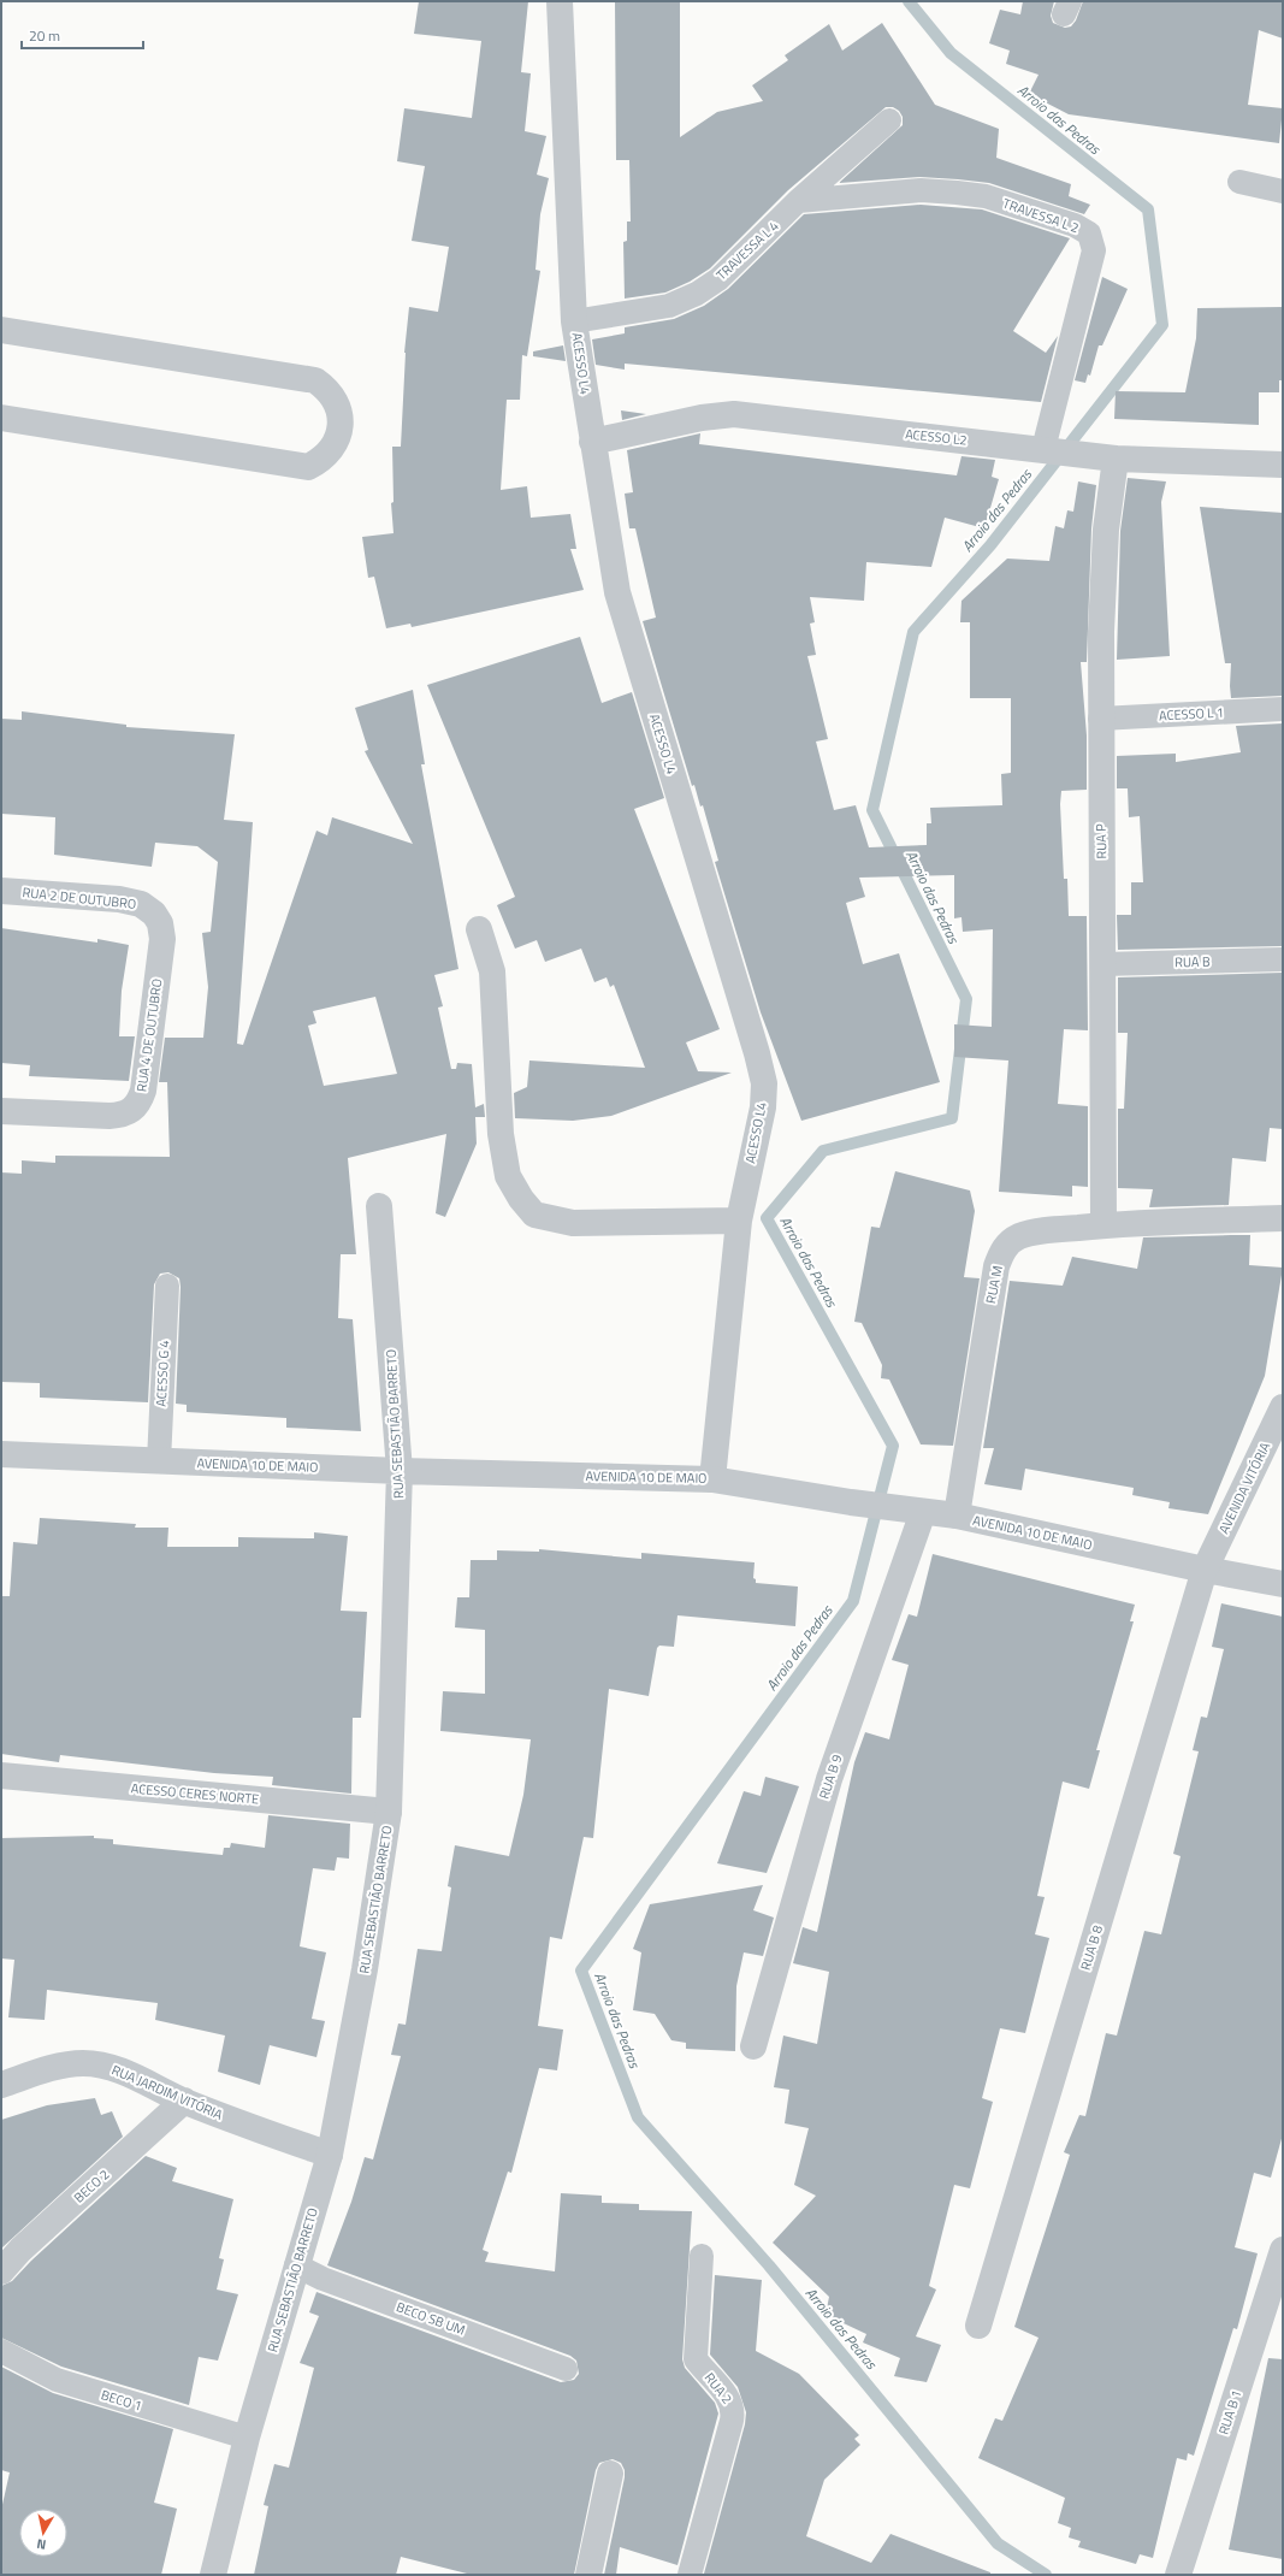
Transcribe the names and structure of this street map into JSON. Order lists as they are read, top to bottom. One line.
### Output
{"streets":{"street":["ACESSO L4","ACESSO L2","RUA P","RUA 2 DE OUTUBRO","RUA 4 DE OUTUBRO","RUA M","RUA SEBASTIÃO BARRETO","AVENIDA 10 DE MAIO","AVENIDA VITÓRIA","RUA B 9","ACESSO CERES NORTE","RUA B 8","RUA JARDIM VITÓRIA","BECO 2","RUA B 1"],"lane":["TRAVESSA L 2","TRAVESSA L 4","ACESSO L 1","RUA B","ACESSO G 4","BECO SB UM","RUA 2","BECO 1"]},"crossings":[["TRAVESSA L 2","TRAVESSA L 4"],["TRAVESSA L 2","ACESSO L2"],["TRAVESSA L 4","ACESSO L4"],["ACESSO L4","ACESSO L2"],["ACESSO L4","AVENIDA 10 DE MAIO"],["ACESSO L2","RUA P"],["ACESSO L 1","RUA P"],["RUA P","RUA B"],["RUA P","RUA M"],["RUA 2 DE OUTUBRO","RUA 4 DE OUTUBRO"],["RUA M","AVENIDA 10 DE MAIO"],["ACESSO G 4","AVENIDA 10 DE MAIO"],["RUA SEBASTIÃO BARRETO","AVENIDA 10 DE MAIO"],["RUA SEBASTIÃO BARRETO","ACESSO CERES NORTE"],["RUA SEBASTIÃO BARRETO","RUA JARDIM VITÓRIA"],["RUA SEBASTIÃO BARRETO","BECO SB UM"],["RUA SEBASTIÃO BARRETO","BECO 1"],["AVENIDA 10 DE MAIO","AVENIDA VITÓRIA"],["AVENIDA 10 DE MAIO","RUA B 9"],["AVENIDA 10 DE MAIO","RUA B 8"],["AVENIDA VITÓRIA","RUA B 8"],["RUA JARDIM VITÓRIA","BECO 2"]],"water":["Arroio das Pedras"],"scale_bar":"20 m","north":"bottom"}
